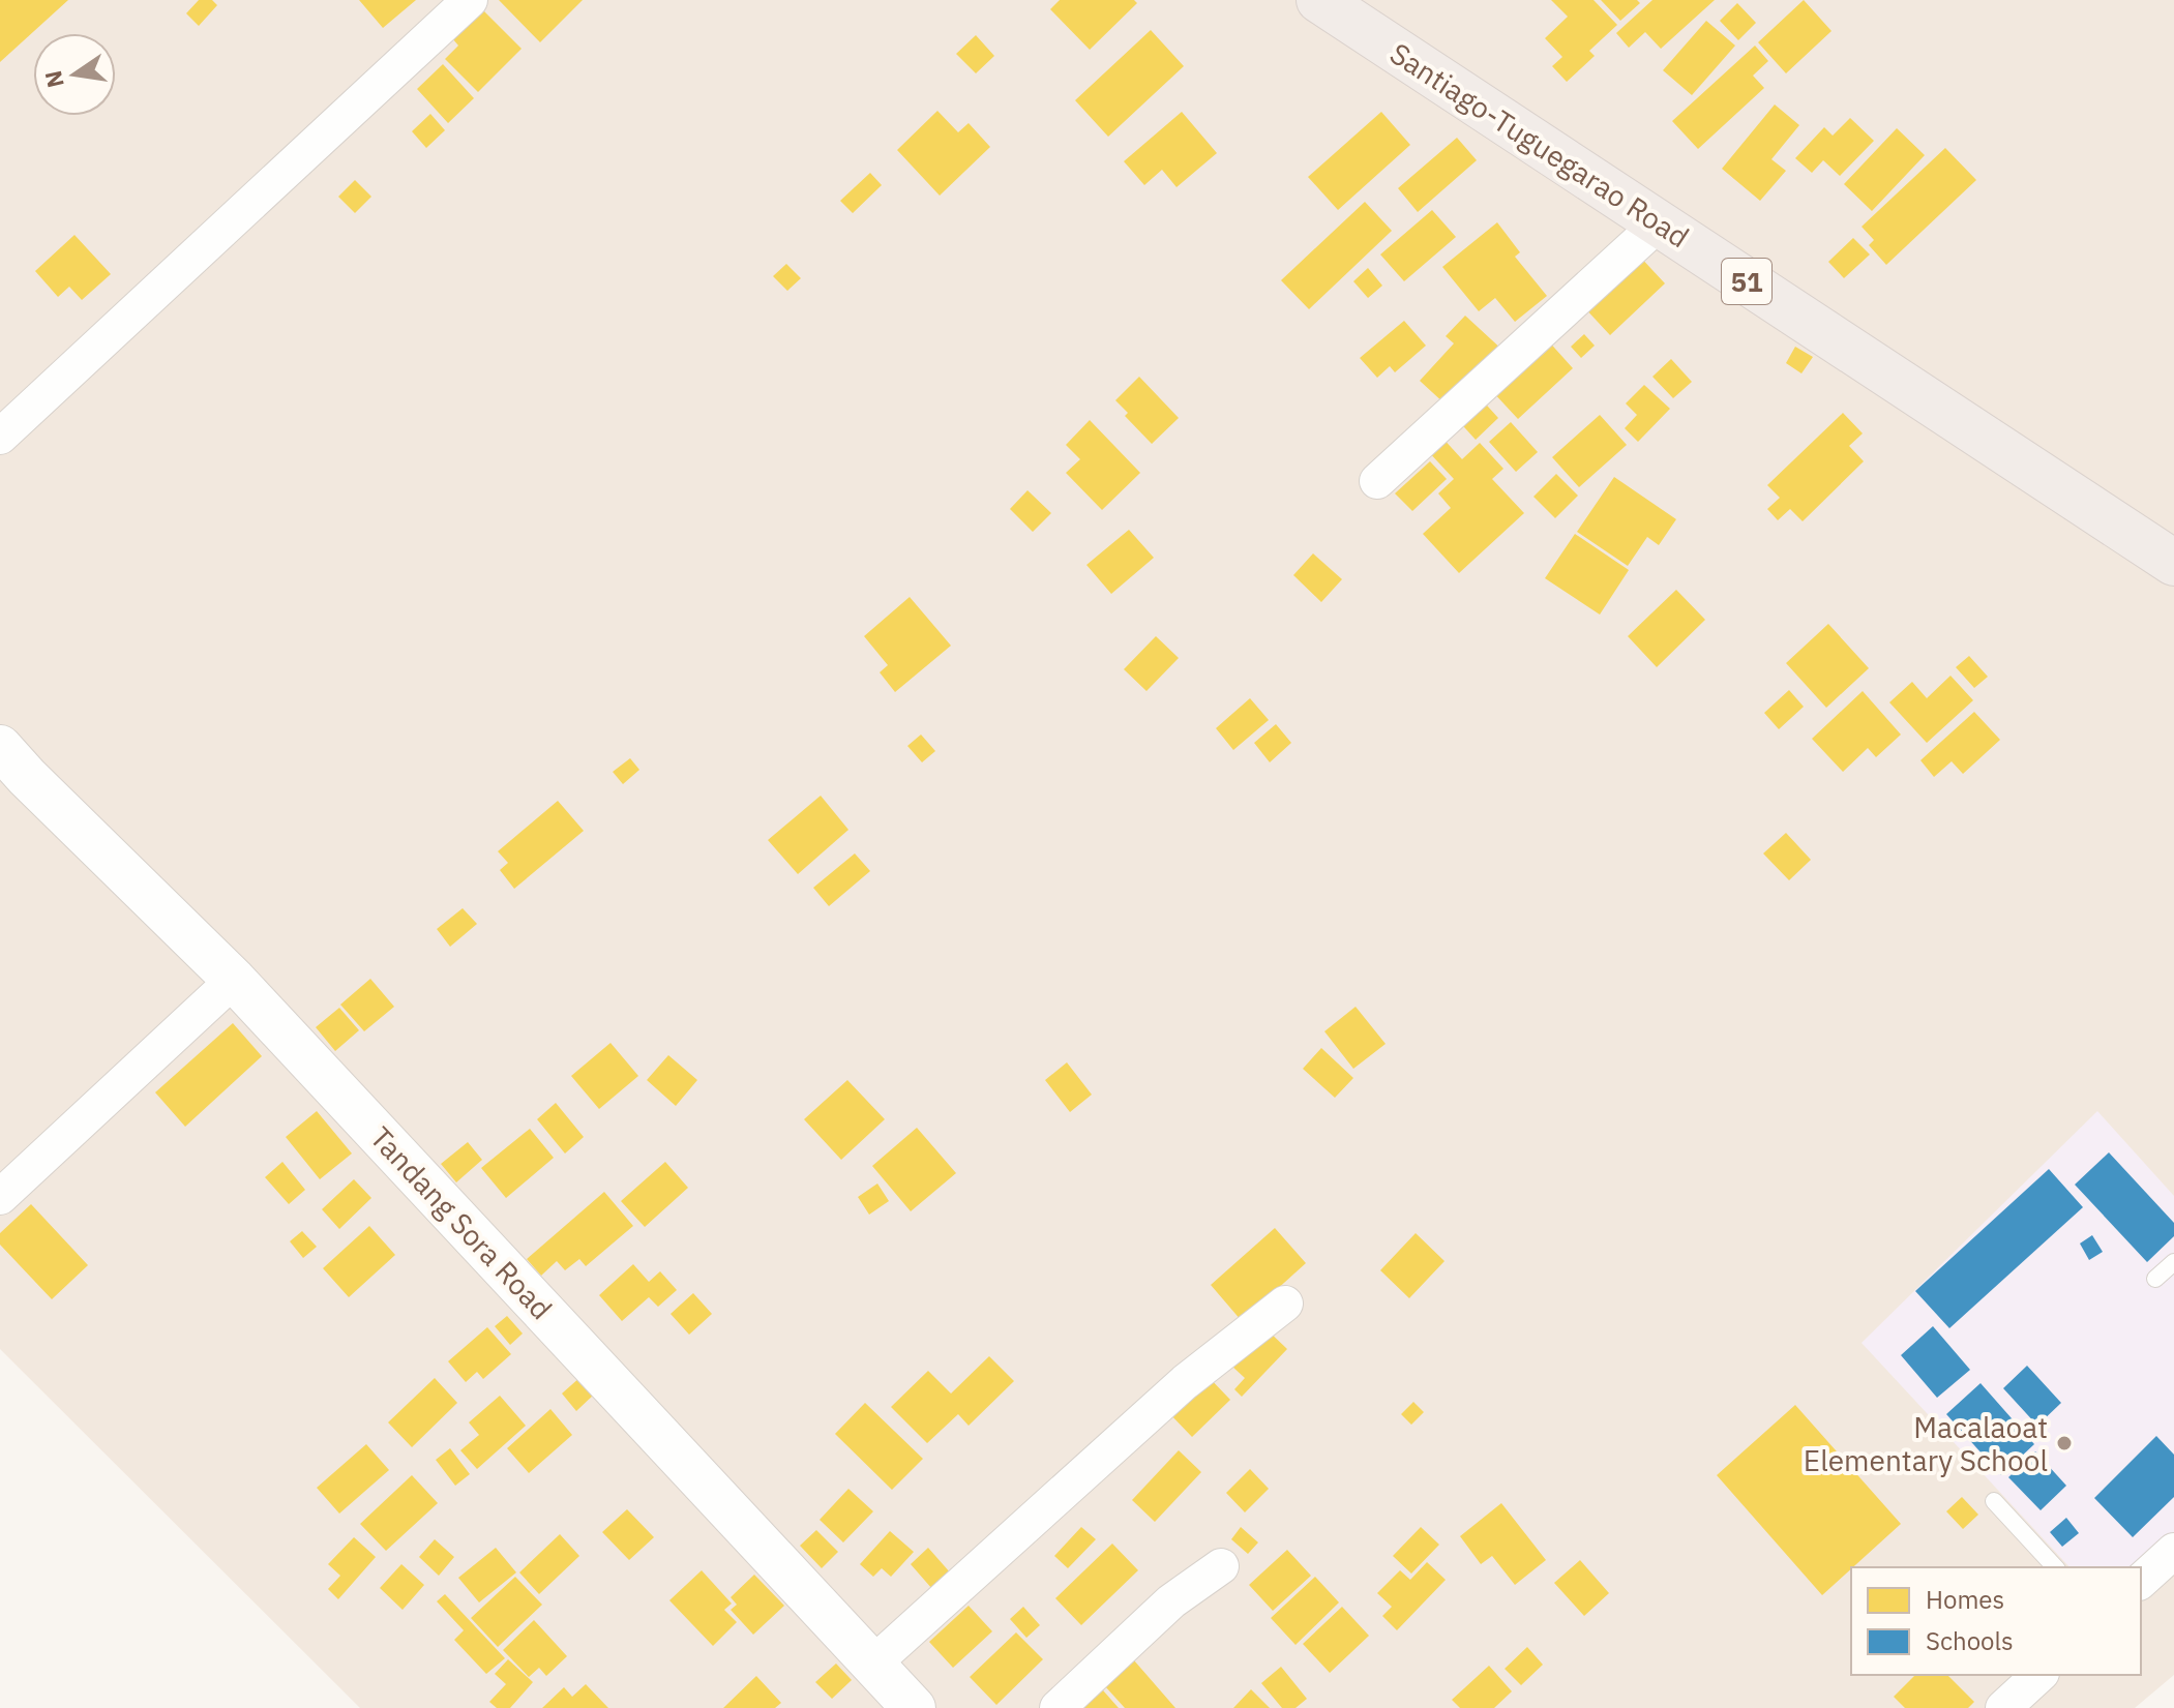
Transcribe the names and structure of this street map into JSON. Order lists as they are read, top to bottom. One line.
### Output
{"streets":{"highway":["Santiago-Tuguegarao Road","51"],"street":["Tandang Sora Road"]},"places":["Macalaoat Elementary School"],"legend":["Homes","Schools"],"north":"left"}
